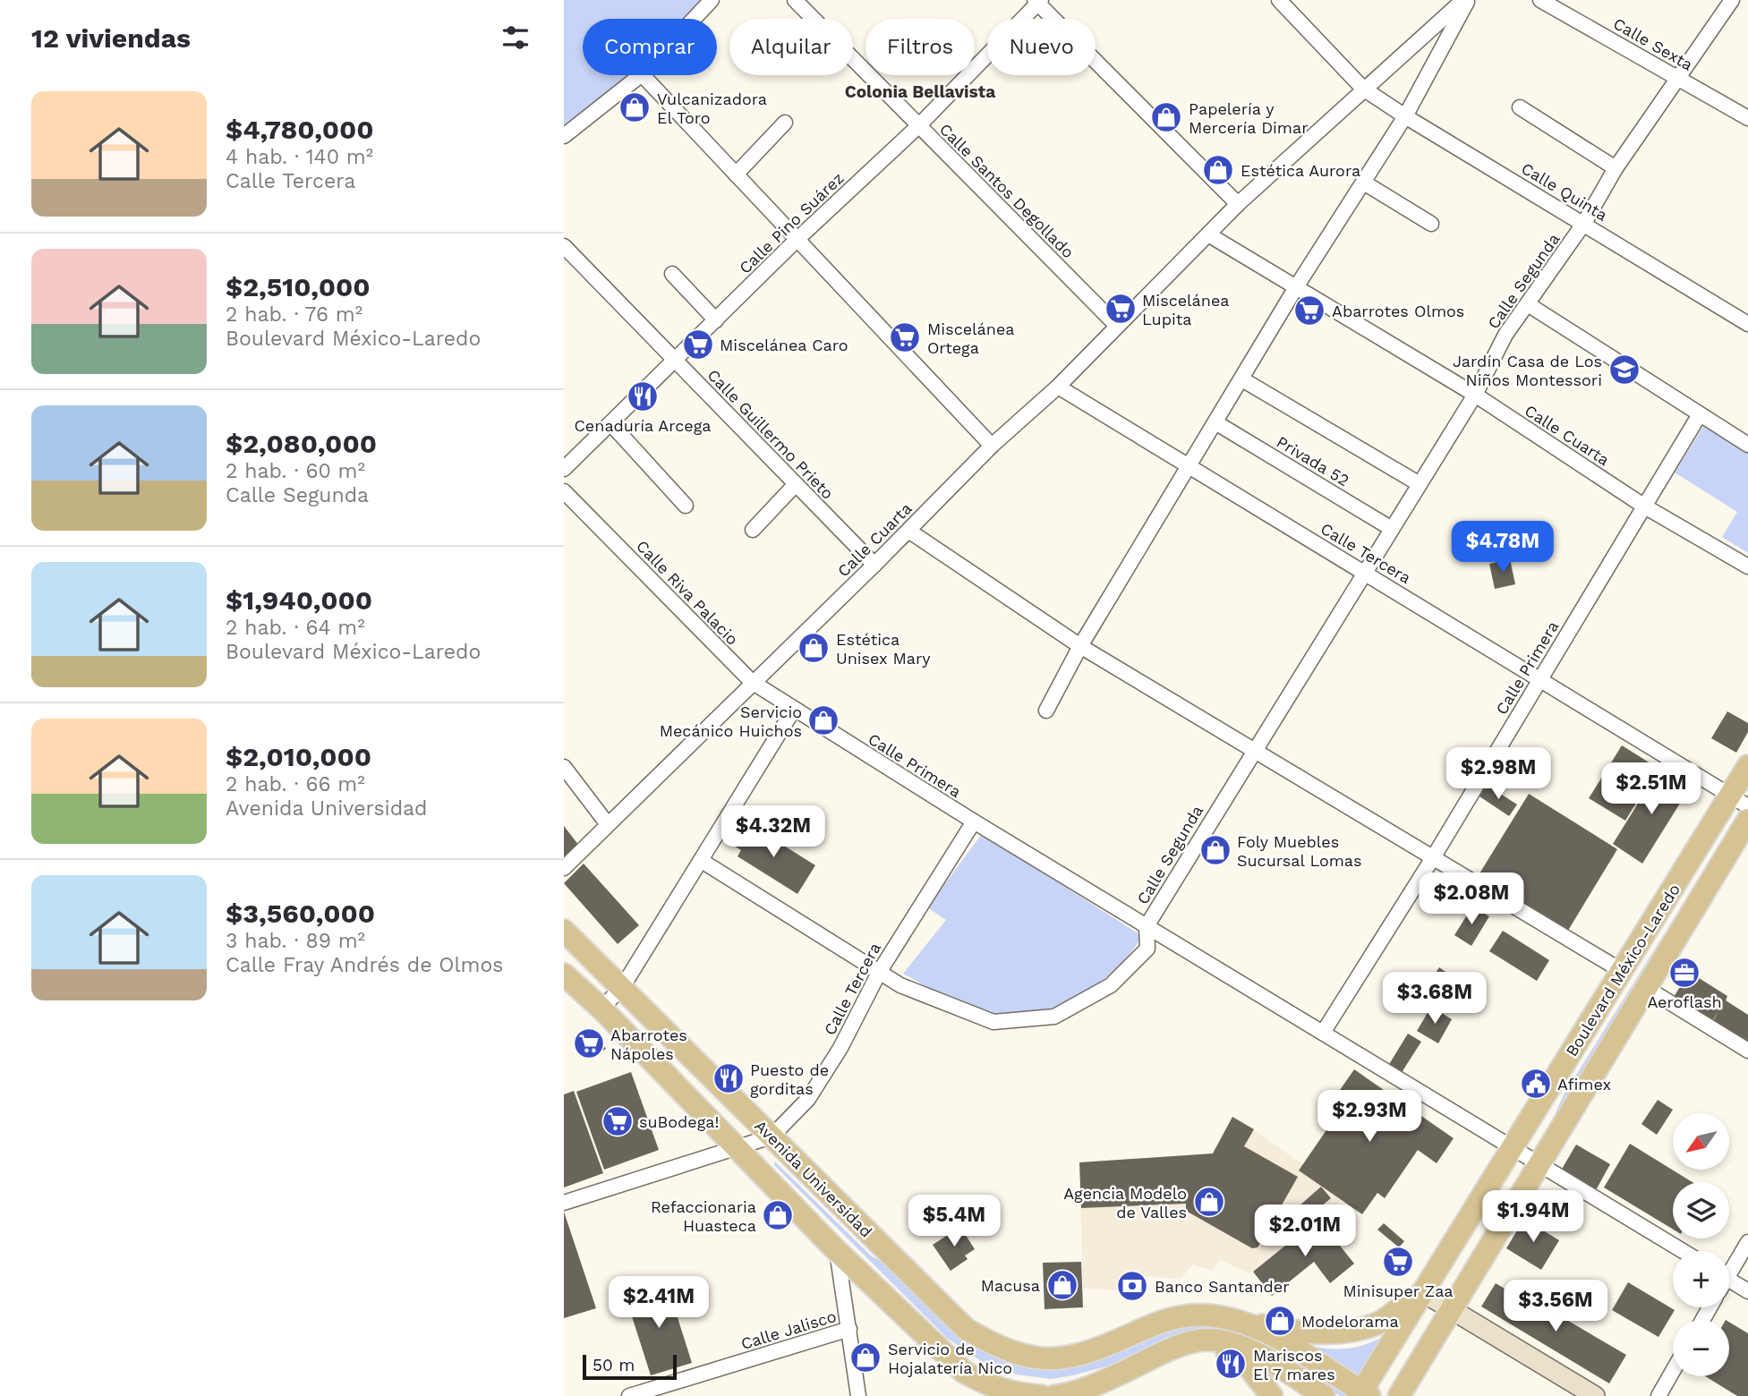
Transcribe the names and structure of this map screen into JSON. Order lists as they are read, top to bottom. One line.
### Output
{"streets":{"main road":["Boulevard México-Laredo","Avenida Universidad"],"street":["Calle Sexta","Calle Santos Degollado","Calle Quinta","Calle Pino Suárez","Calle Segunda","Calle Guillermo Prieto","Calle Cuarta","Privada 52","Calle Tercera","Calle Riva Palacio","Calle Primera","Calle Jalisco"]},"crossings":[["Calle Sexta","Calle Segunda"],["Calle Santos Degollado","Calle Pino Suárez"],["Calle Santos Degollado","Calle Cuarta"],["Calle Quinta","Calle Segunda"],["Calle Quinta","Calle Cuarta"],["Calle Pino Suárez","Calle Guillermo Prieto"],["Calle Segunda","Calle Cuarta"],["Calle Segunda","Privada 52"],["Calle Segunda","Calle Tercera"],["Calle Segunda","Calle Primera"],["Calle Guillermo Prieto","Calle Cuarta"],["Calle Cuarta","Calle Tercera"],["Calle Cuarta","Calle Riva Palacio"],["Calle Cuarta","Calle Primera"],["Calle Tercera","Calle Primera"],["Calle Tercera","Boulevard México-Laredo"],["Calle Tercera","Avenida Universidad"],["Calle Riva Palacio","Calle Primera"],["Calle Primera","Boulevard México-Laredo"],["Boulevard México-Laredo","Avenida Universidad"]],"districts":["Colonia Bellavista"],"places":{"shop":["Vulcanizadora El Toro","Papelería y Mercería Dimar","Estética Aurora","Estética Unisex Mary","Servicio Mecánico Huichos","Foly Muebles Sucursal Lomas","Agencia Modelo de Valles","Refaccionaria Huasteca","Macusa","Modelorama","Servicio de Hojalatería Nico"],"supermarket":["Miscelánea Lupita","Abarrotes Olmos","Miscelánea Ortega","Miscelánea Caro","Abarrotes Nápoles","suBodega!","Minisuper Zaa"],"school or university":["Jardín Casa de Los Niños Montessori"],"restaurant":["Cenaduría Arcega","Puesto de gorditas","Mariscos El 7 mares"],"office":["Aeroflash"],"public building":["Afimex"],"bank":["Banco Santander"]},"scale_bar":"50 m","north":"bottom left","page":{"heading":"12 viviendas","chip":["Comprar","Alquilar","Filtros","Nuevo"],"list":[{"name":"$4,780,000","note":"4 hab. · 140 m² · Calle Tercera"},{"name":"$2,510,000","note":"2 hab. · 76 m² · Boulevard México-Laredo"},{"name":"$2,080,000","note":"2 hab. · 60 m² · Calle Segunda"},{"name":"$1,940,000","note":"2 hab. · 64 m² · Boulevard México-Laredo"},{"name":"$2,010,000","note":"2 hab. · 66 m² · Avenida Universidad"},{"name":"$3,560,000","note":"3 hab. · 89 m² · Calle Fray Andrés de Olmos"}],"price":["$4.78M","$2.98M","$2.51M","$4.32M","$2.08M","$3.68M","$2.93M","$1.94M","$5.4M","$2.01M","$2.41M","$3.56M"],"map_buttons":["+","−"],"scale":"50 m"}}
